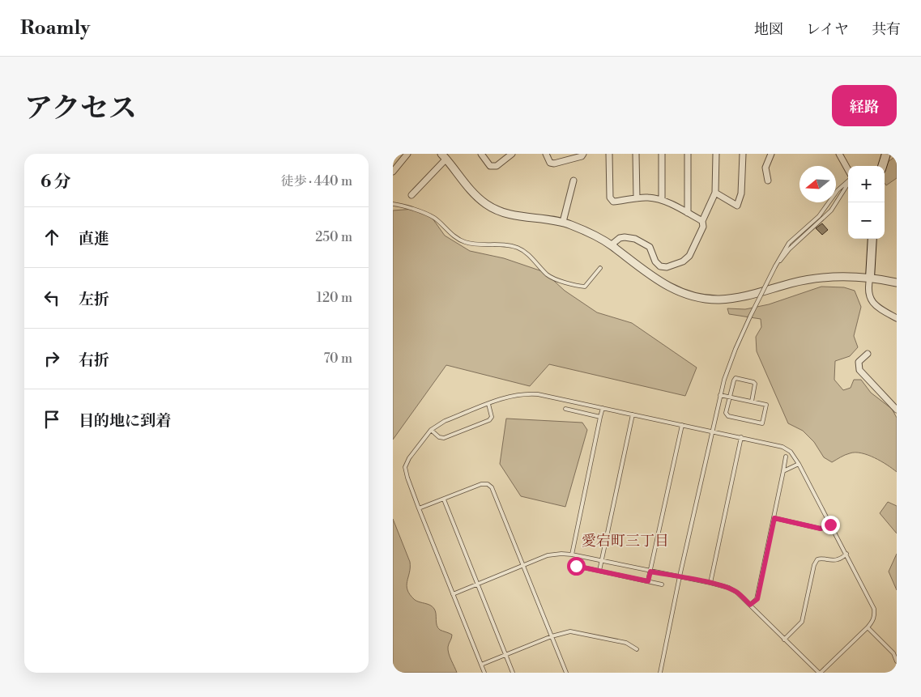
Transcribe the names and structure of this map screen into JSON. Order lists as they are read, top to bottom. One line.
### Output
{"districts":["愛宕町三丁目"],"north":"left","page":{"header":"Roamly","nav":["地図","レイヤ","共有"],"title":"アクセス","buttons":"経路","heading":["6 分","徒歩 · 440 m"],"map_buttons":["+","−"],"list":[["直進","250 m"],["左折","120 m"],["右折","70 m"],"目的地に到着"]}}
